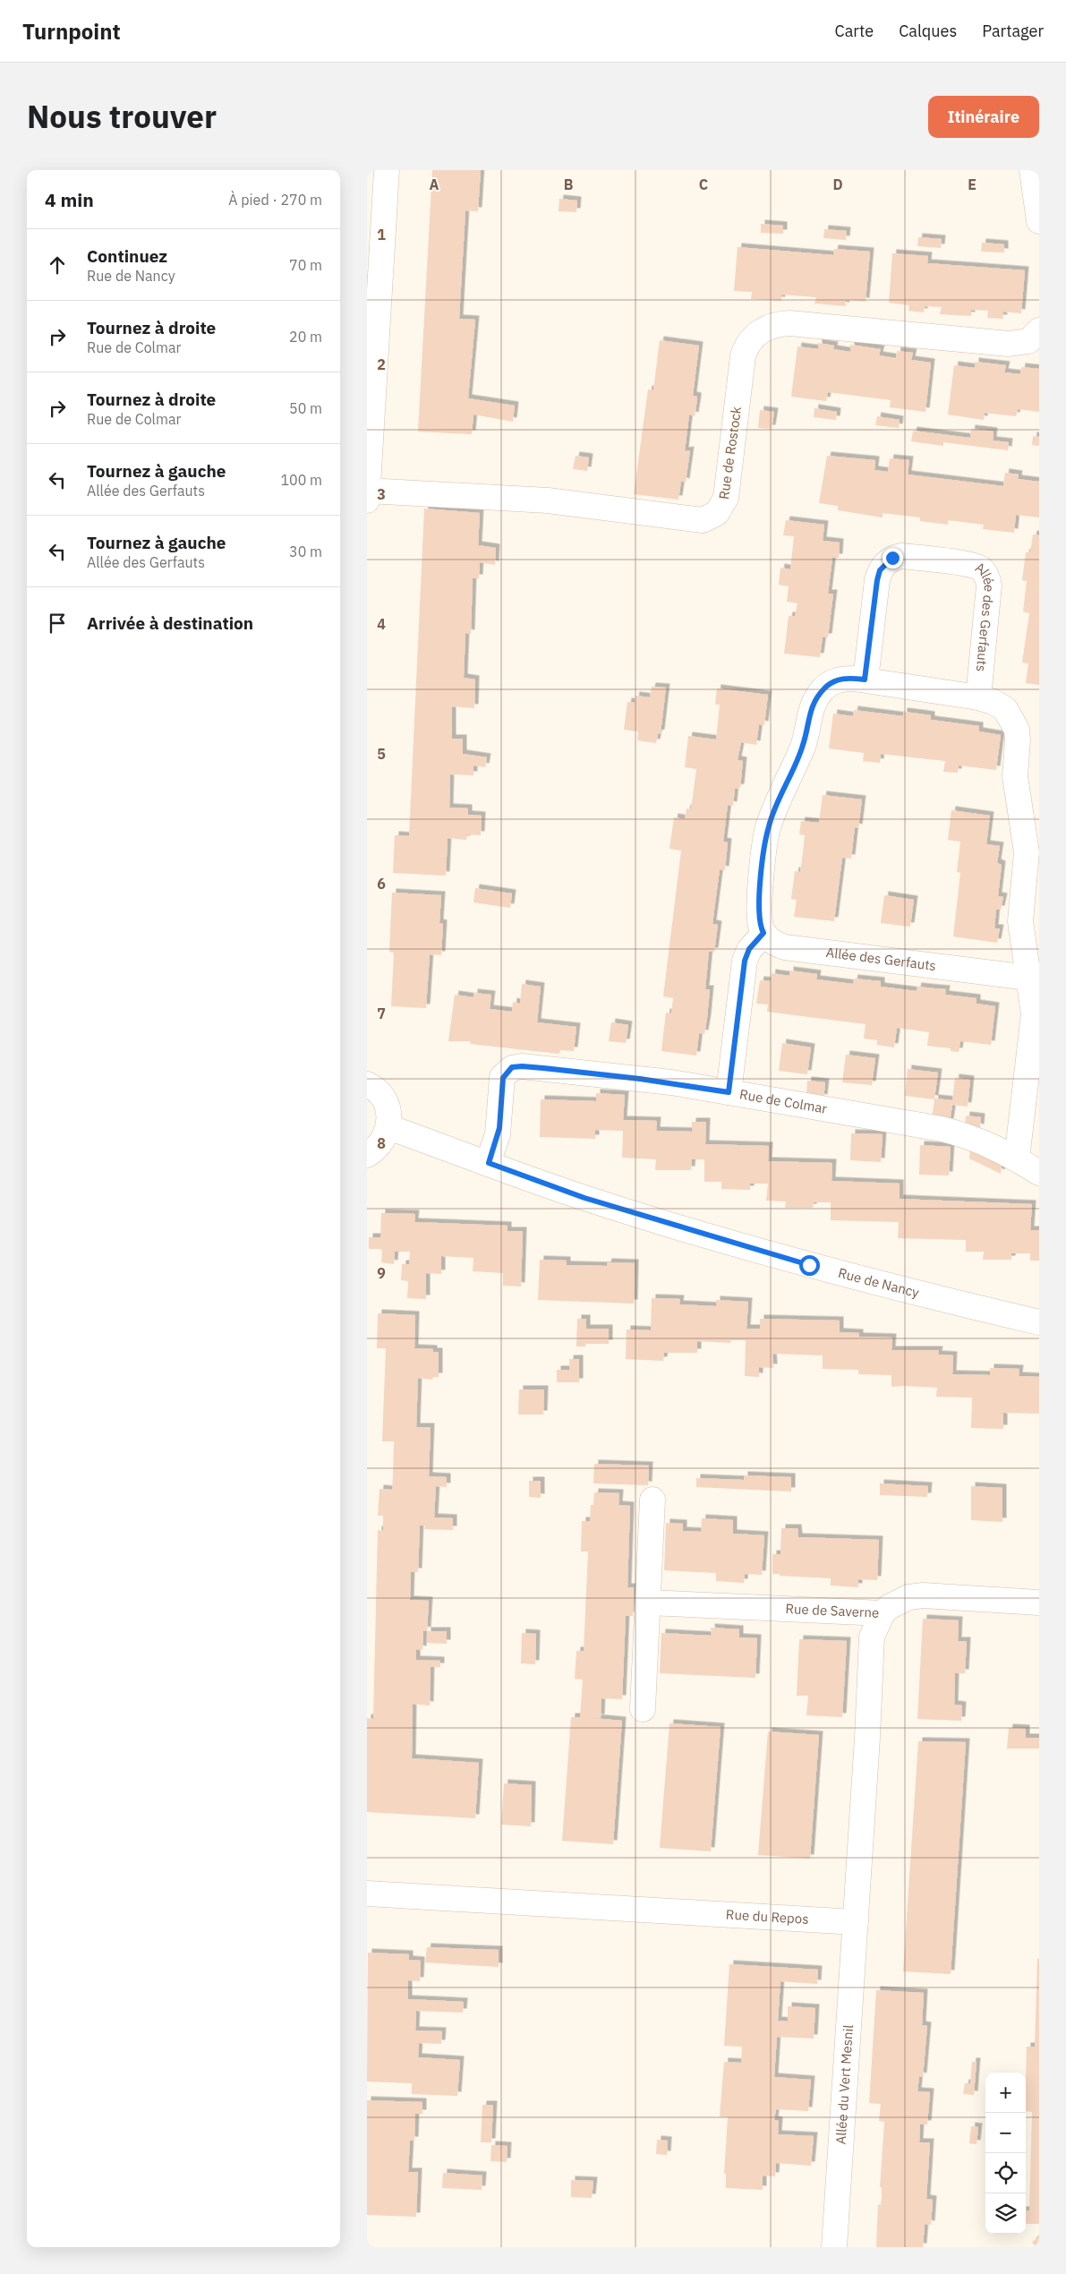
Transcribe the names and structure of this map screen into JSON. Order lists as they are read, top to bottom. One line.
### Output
{"streets":{"street":["Rue de Rostock","Allée des Gerfauts","Rue de Colmar","Rue de Nancy","Rue de Saverne","Rue du Repos","Allée du Vert Mesnil"]},"crossings":[["Allée des Gerfauts","Rue de Colmar"],["Rue de Colmar","Rue de Nancy"],["Rue du Repos","Allée du Vert Mesnil"]],"page":{"header":"Turnpoint","nav":["Carte","Calques","Partager"],"title":"Nous trouver","buttons":"Itinéraire","heading":["4 min","À pied · 270 m"],"list":[["Continuez","Rue de Nancy","70 m"],["Tournez à droite","Rue de Colmar","20 m"],["Tournez à droite","Rue de Colmar","50 m"],["Tournez à gauche","Allée des Gerfauts","100 m"],["Tournez à gauche","Allée des Gerfauts","30 m"],"Arrivée à destination"],"map_buttons":["+","−"]},"grid":{"columns":["A","B","C","D","E"],"rows":["1","2","3","4","5","6","7","8","9"]}}
